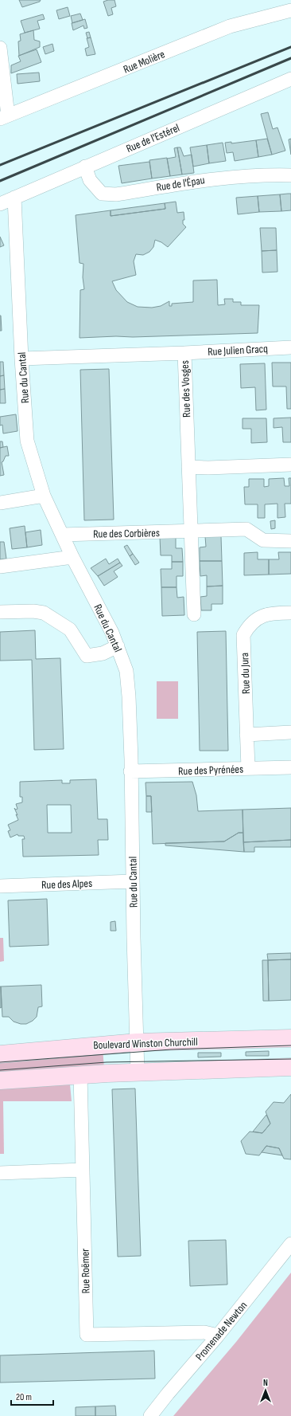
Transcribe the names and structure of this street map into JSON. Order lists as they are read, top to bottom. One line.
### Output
{"streets":{"street":["Rue Molière","Rue de l'Estérel","Rue de l'Épau","Rue Julien Gracq","Rue du Cantal","Rue des Vosges","Rue des Corbières","Rue du Jura","Rue des Pyrénées","Rue des Alpes","Boulevard Winston Churchill","Rue Roëmer","Promenade Newton"]},"crossings":[["Rue de l'Estérel","Rue de l'Épau"],["Rue de l'Estérel","Rue du Cantal"],["Rue Julien Gracq","Rue des Vosges"],["Rue du Cantal","Rue des Vosges"],["Rue du Cantal","Rue des Corbières"],["Rue du Cantal","Rue des Pyrénées"],["Rue du Cantal","Rue des Alpes"],["Rue du Cantal","Boulevard Winston Churchill"],["Rue des Vosges","Rue des Corbières"],["Rue du Jura","Rue des Pyrénées"],["Rue Roëmer","Promenade Newton"]],"scale_bar":"20 m","north":"top"}
